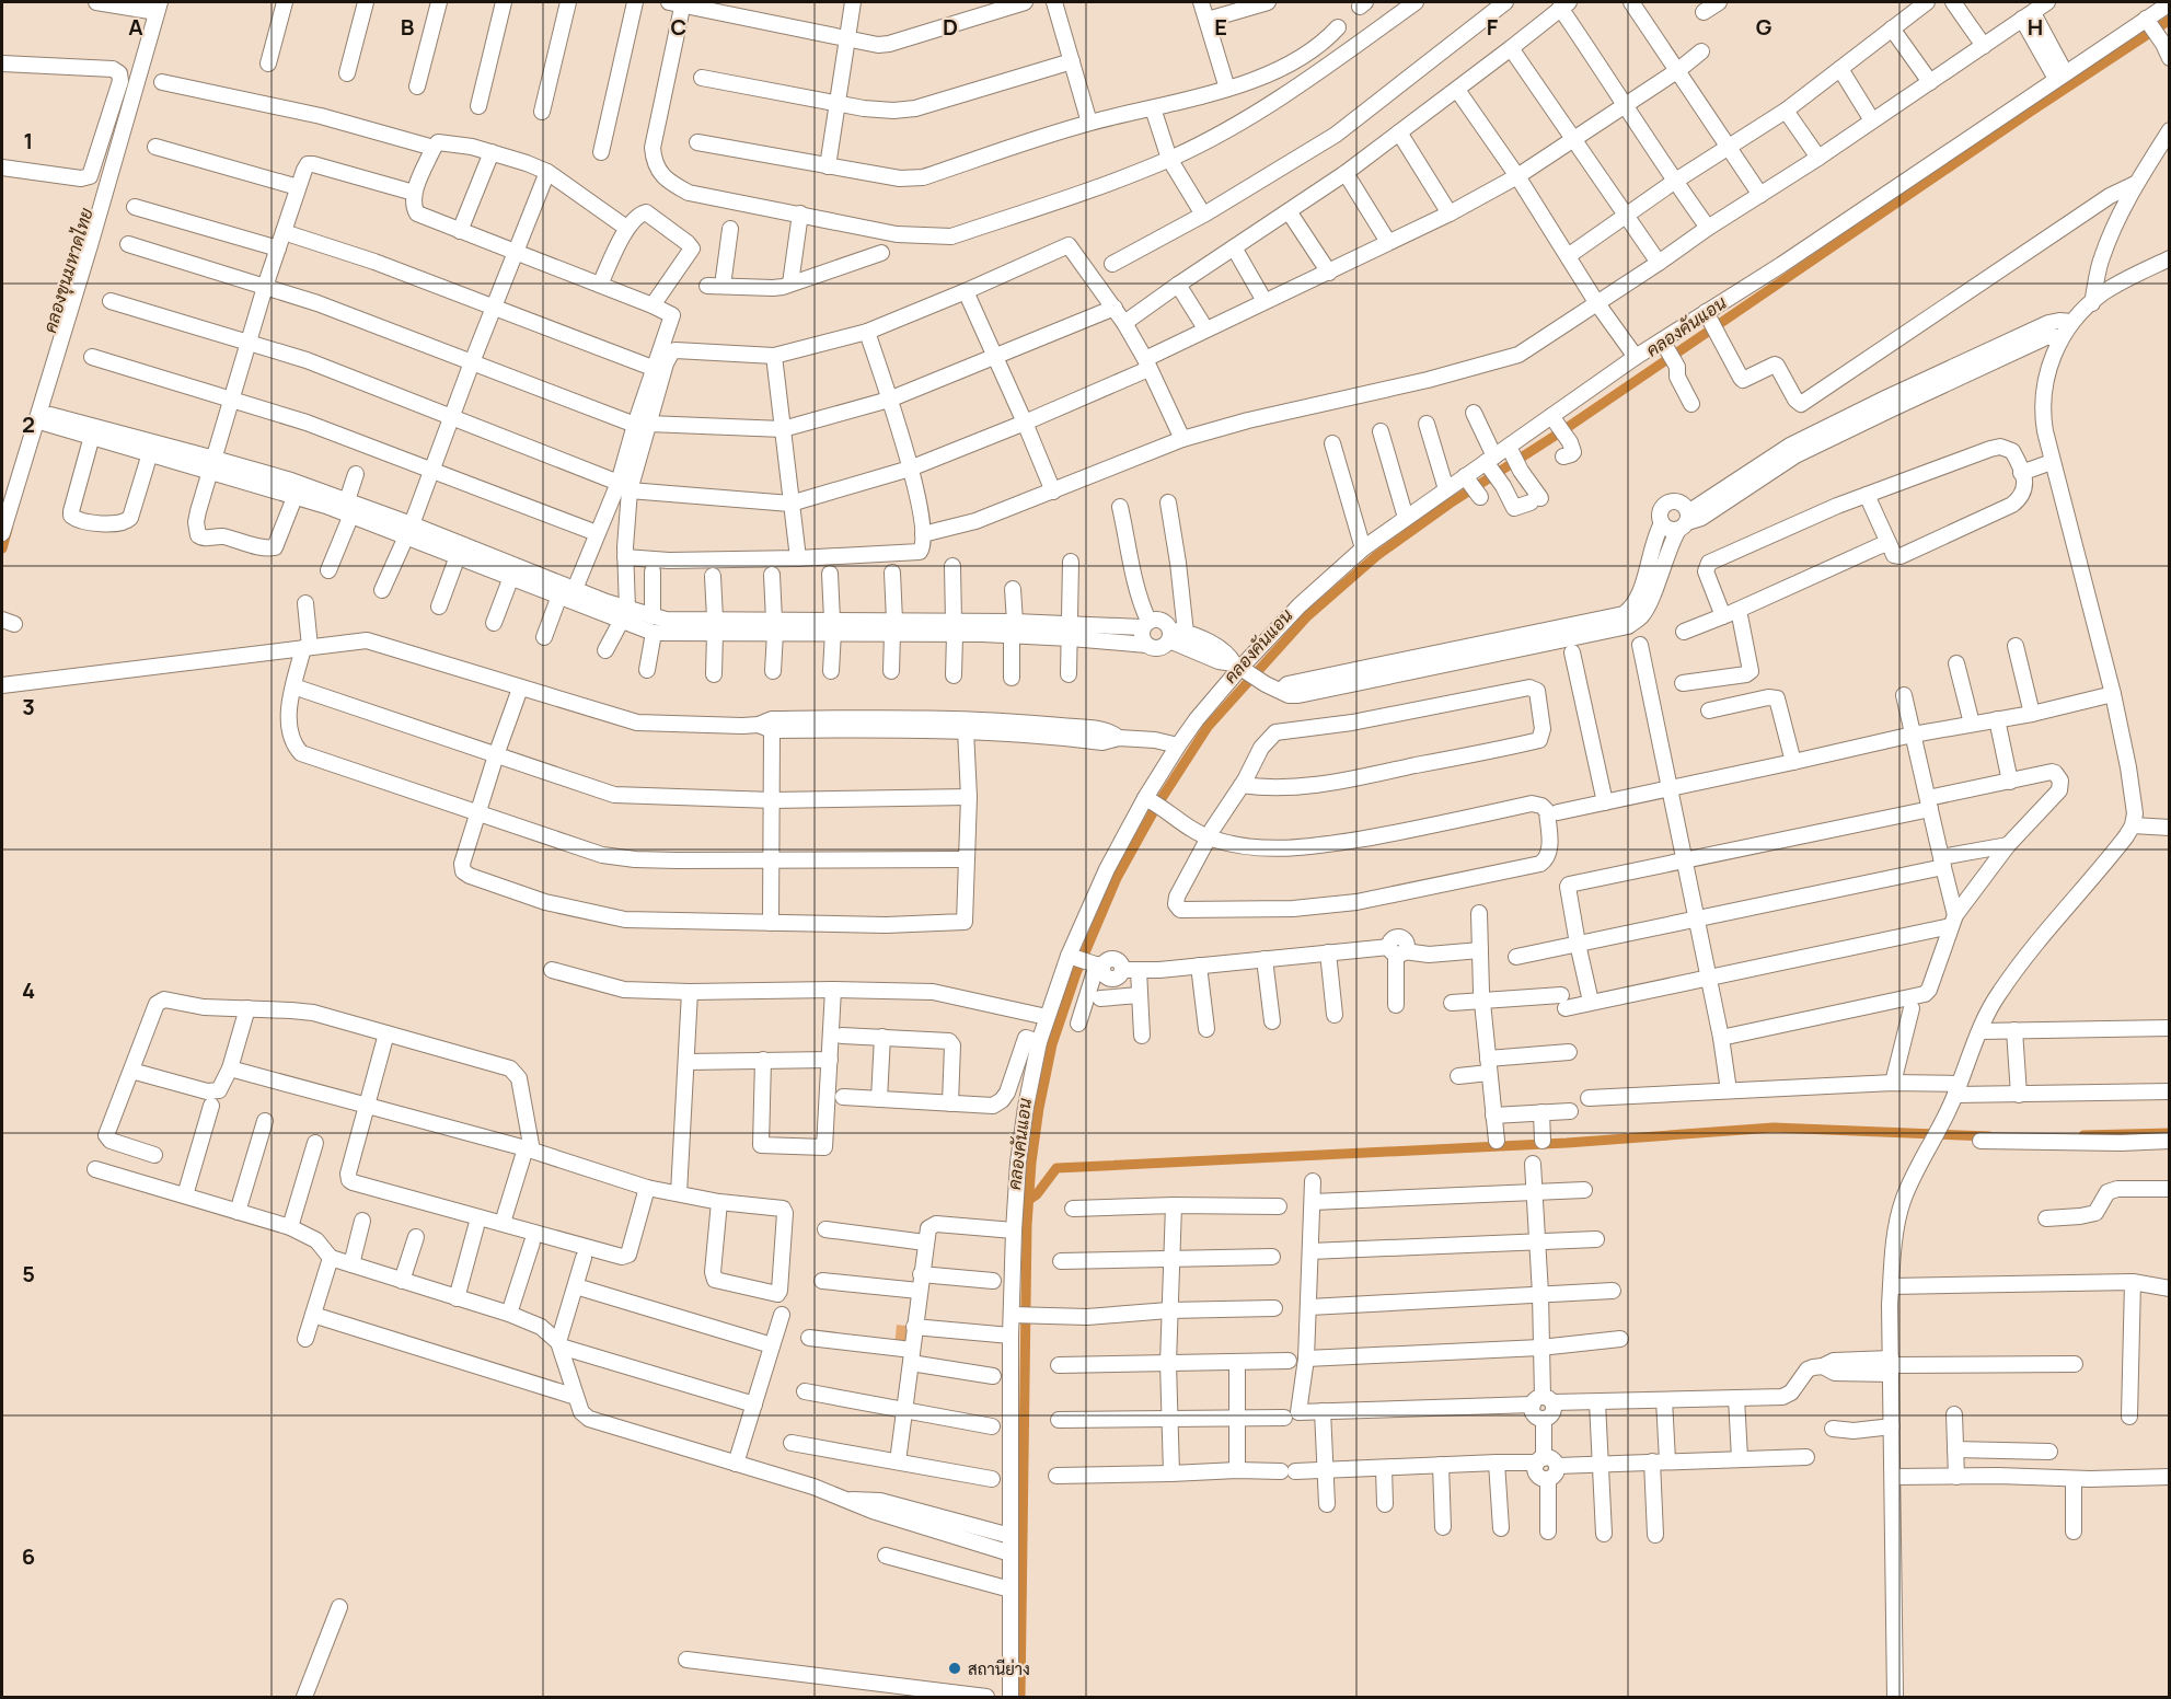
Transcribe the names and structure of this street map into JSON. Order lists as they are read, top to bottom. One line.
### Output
{"water":["คลองขุนมหาดไทย","คลองคันแอน"],"places":["สถานีย่าง"],"grid":{"columns":["A","B","C","D","E","F","G","H"],"rows":["1","2","3","4","5","6"]}}
